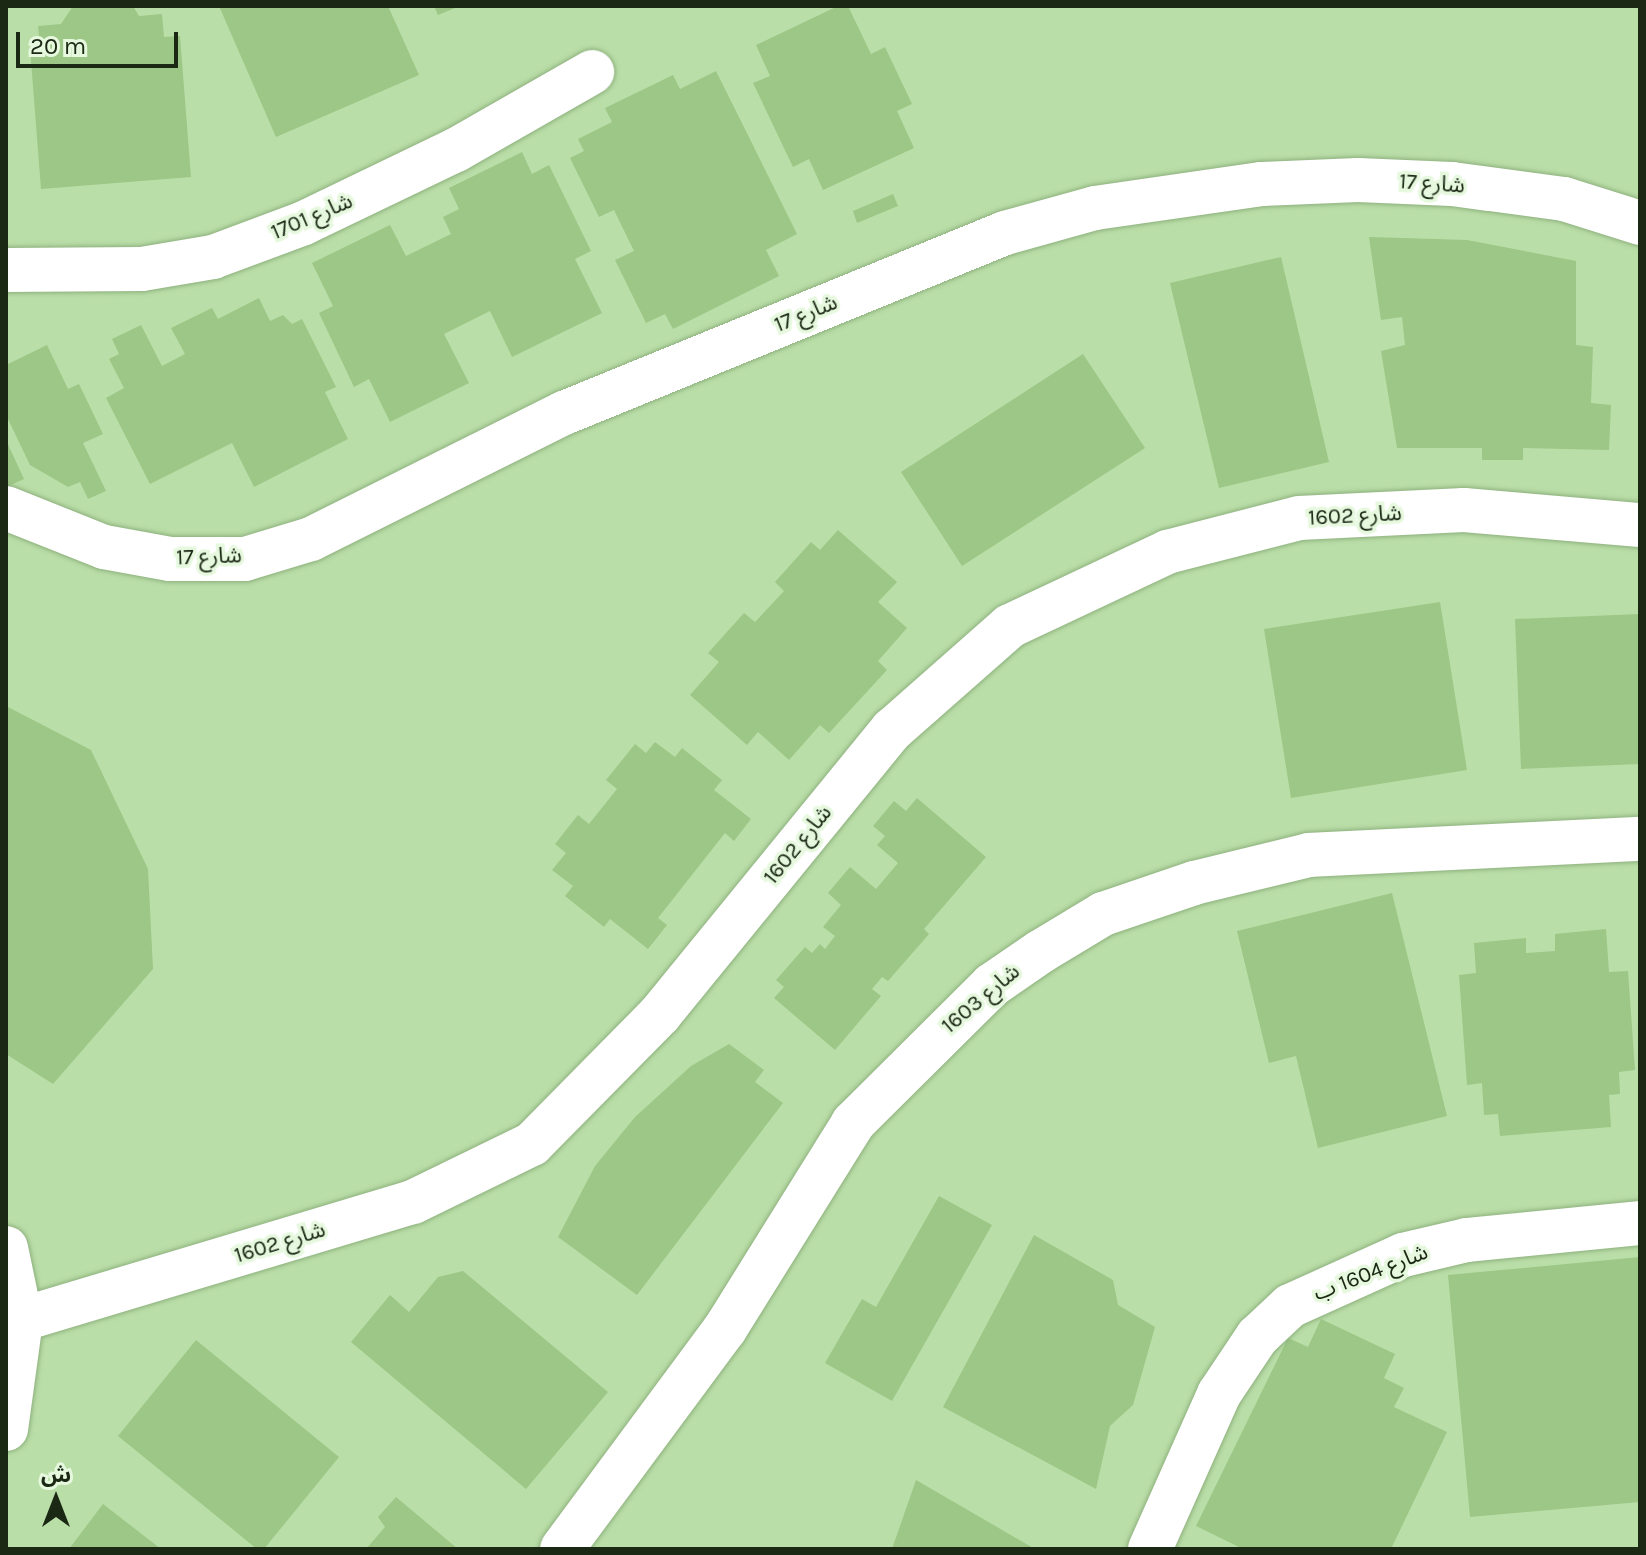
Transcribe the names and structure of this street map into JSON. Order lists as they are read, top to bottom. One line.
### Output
{"streets":{"street":["شارع 17","شارع 1701","شارع 1602","شارع 1603","شارع 1604 ب"]},"scale_bar":"20 m","north":"top"}
